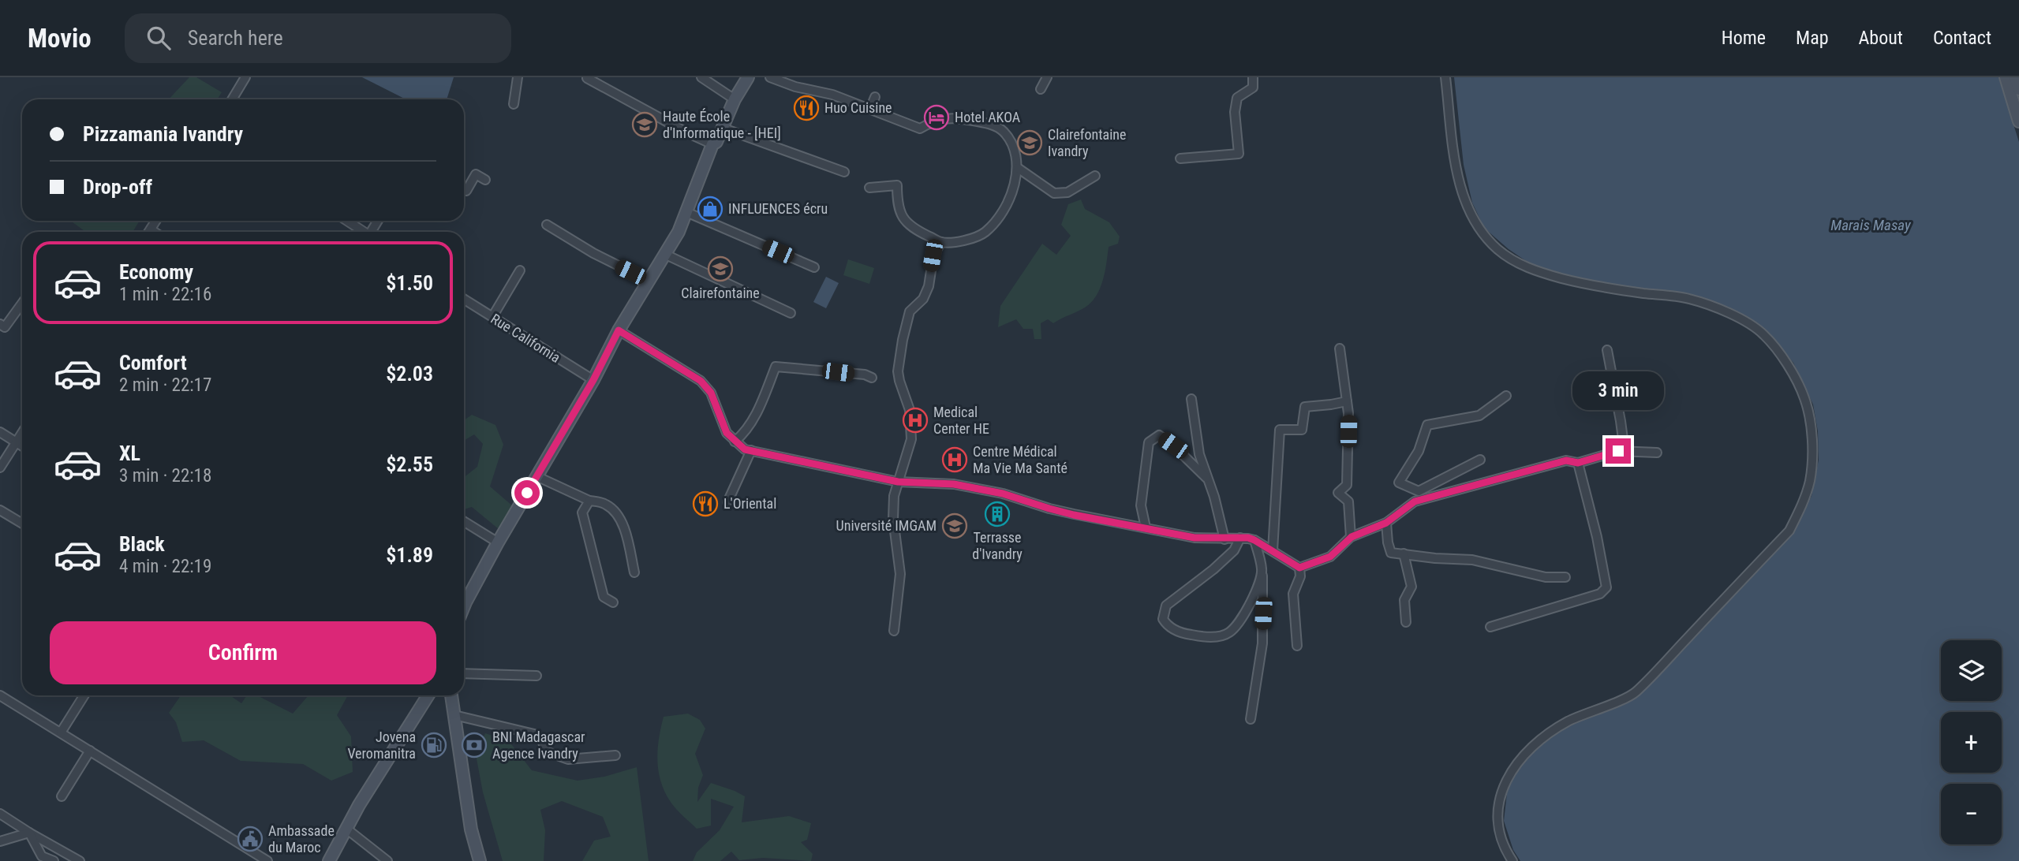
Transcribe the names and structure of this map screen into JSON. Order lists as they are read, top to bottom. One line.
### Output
{"streets":{"street":["Rue California"]},"water":["Marais Masay"],"places":{"restaurant":["Huo Cuisine","L'Oriental"],"hotel":["Hotel AKOA"],"school or university":["Haute École d'Informatique - [HEI]","Clairefontaine Ivandry","Clairefontaine","Université IMGAM"],"shop":["INFLUENCES écru"],"hospital":["Medical Center HE","Centre Médical Ma Vie Ma Santé"],"building":["Terrasse d'Ivandry"],"fuel station":["Jovena Veromanitra"],"bank":["BNI Madagascar Agence Ivandry"],"public building":["Ambassade du Maroc"]},"page":{"header":"Movio","search":"Search here","nav":["Home","Map","About","Contact"],"banner":["Pizzamania Ivandry","Drop-off"],"list":[{"name":"Economy","note":"1 min · 22:16","value":"$1.50"},{"name":"Comfort","note":"2 min · 22:17","value":"$2.03"},{"name":"XL","note":"3 min · 22:18","value":"$2.55"},{"name":"Black","note":"4 min · 22:19","value":"$1.89"}],"bubble":"3 min","buttons":"Confirm","map_buttons":["+","−"]}}
